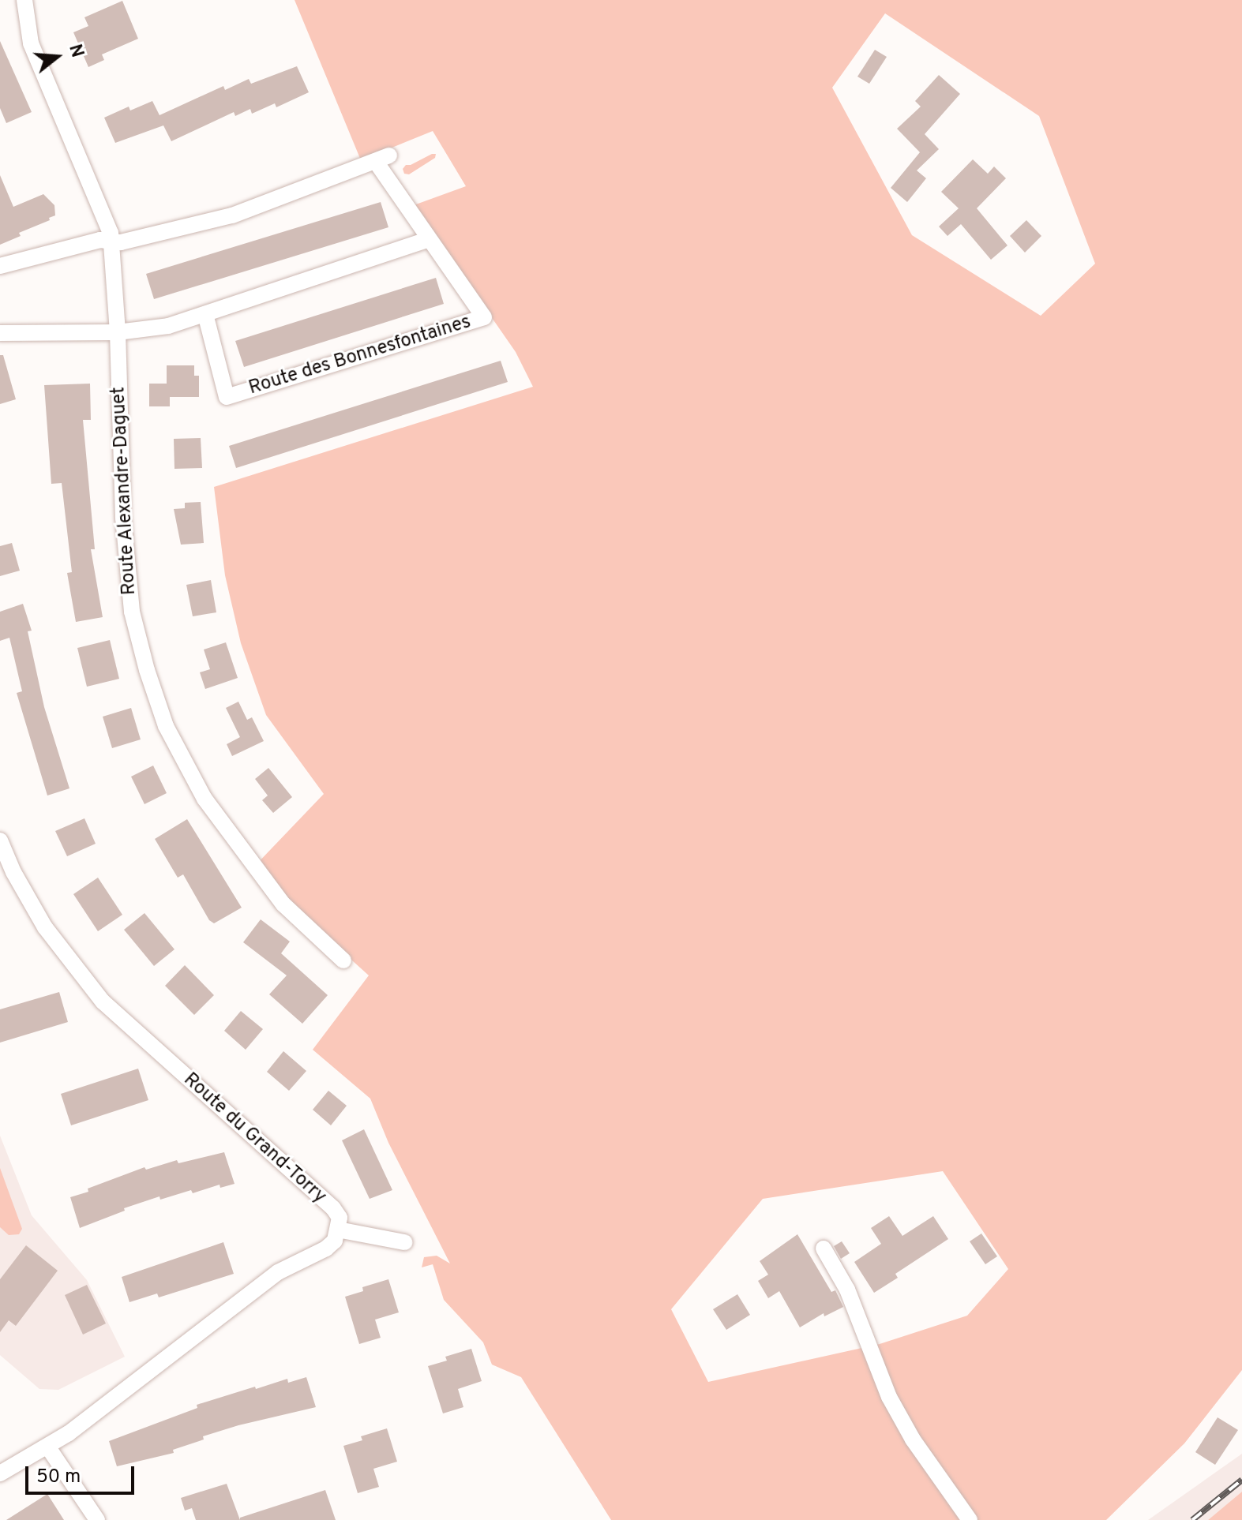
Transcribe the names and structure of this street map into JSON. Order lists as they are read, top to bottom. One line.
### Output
{"streets":{"street":["Route des Bonnesfontaines","Route Alexandre-Daguet","Route du Grand-Torry"]},"scale_bar":"50 m","north":"right"}
